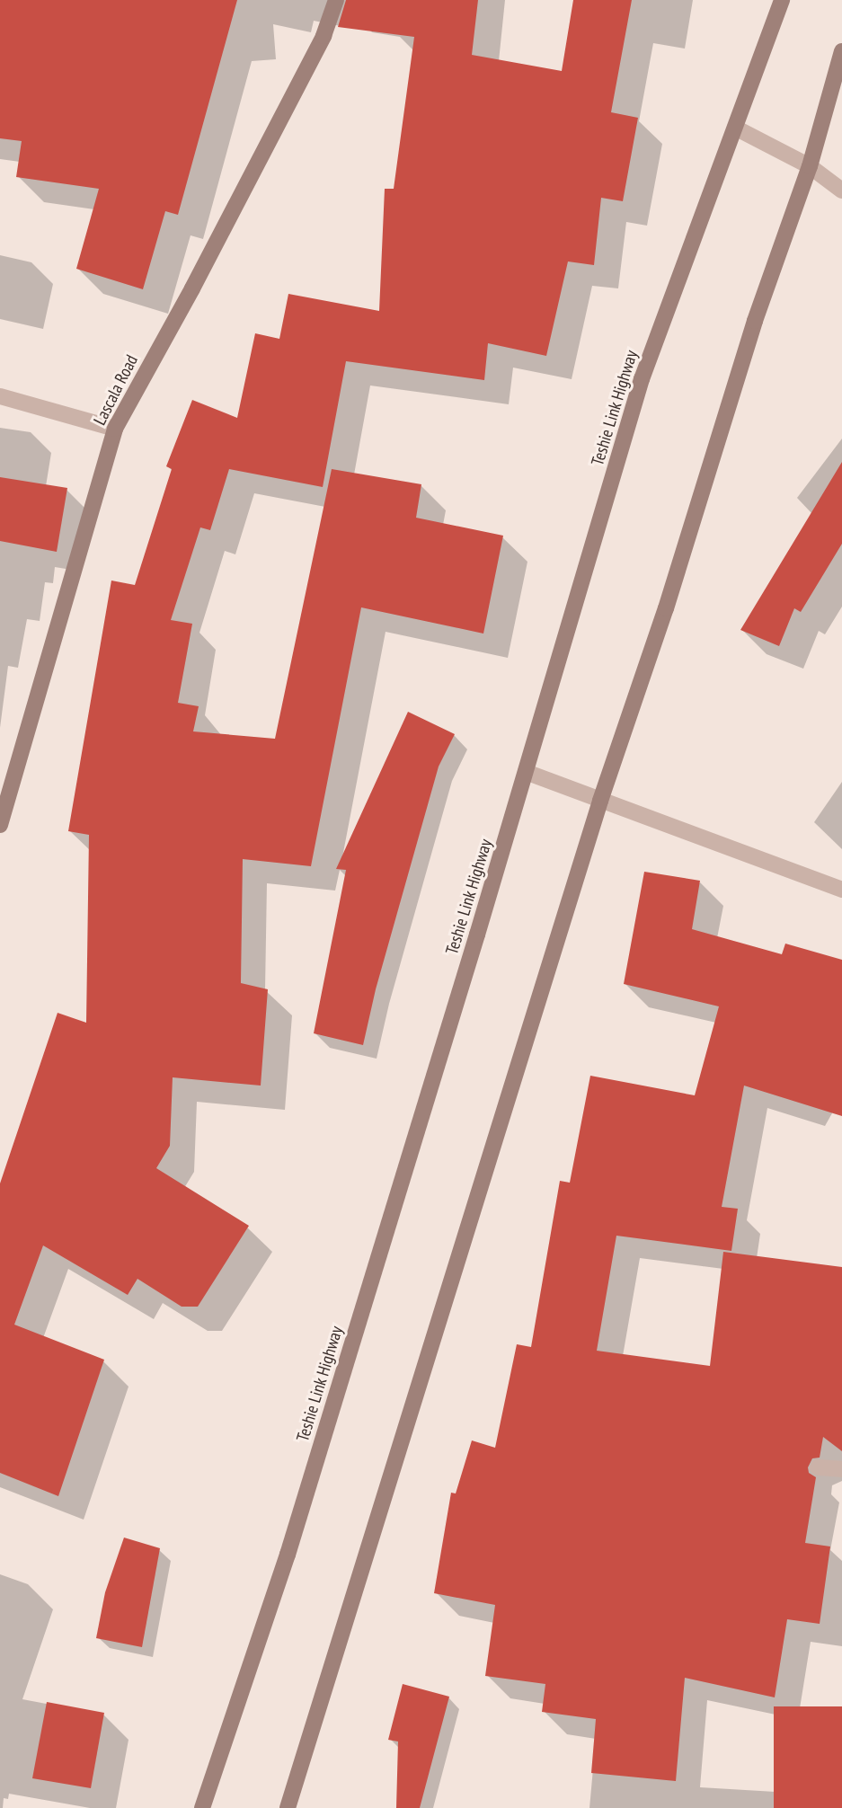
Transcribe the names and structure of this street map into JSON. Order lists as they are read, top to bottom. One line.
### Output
{"streets":{"main road":["Lascala Road","Teshie Link Highway"]}}
